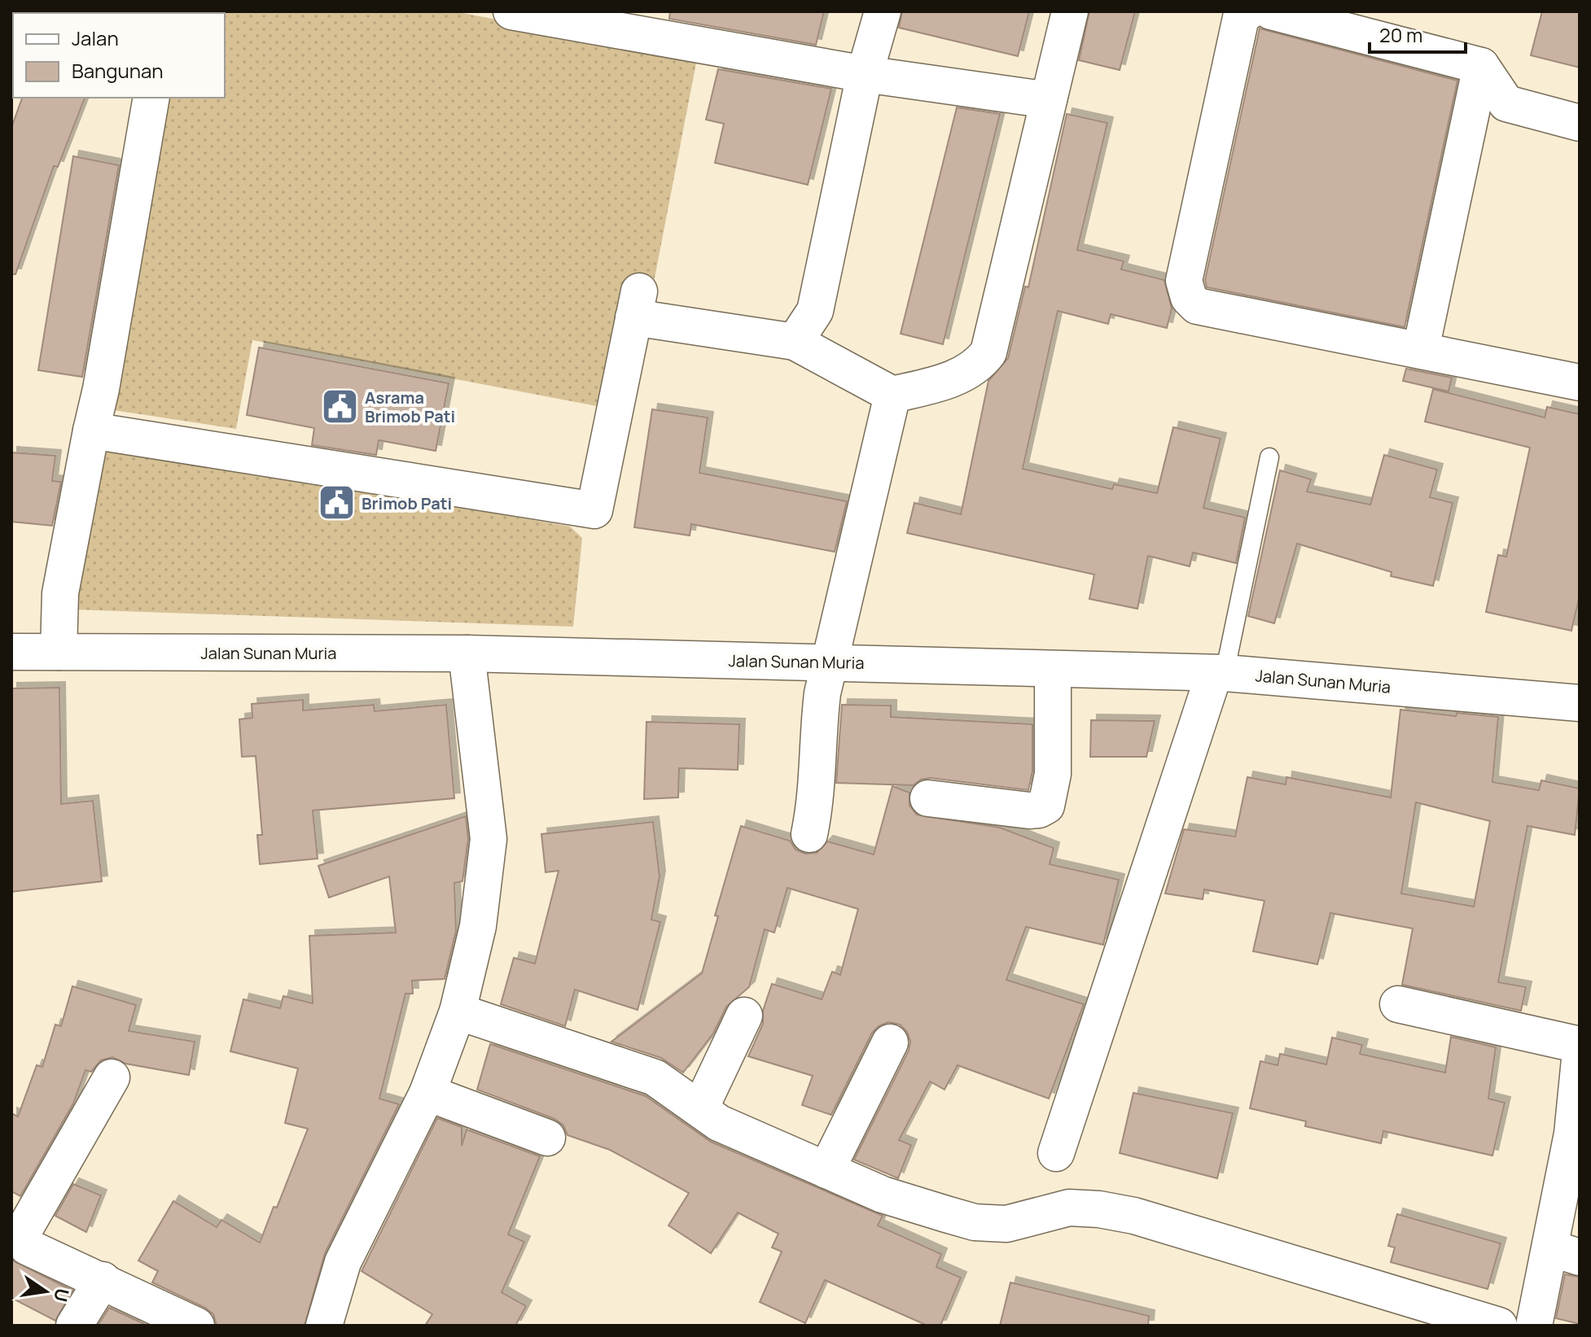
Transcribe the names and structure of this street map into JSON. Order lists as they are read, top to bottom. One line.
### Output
{"streets":{"street":["Jalan Sunan Muria"]},"places":{"public building":["Asrama Brimob Pati","Brimob Pati"]},"legend":["Jalan","Bangunan"],"scale_bar":"20 m","north":"right"}
